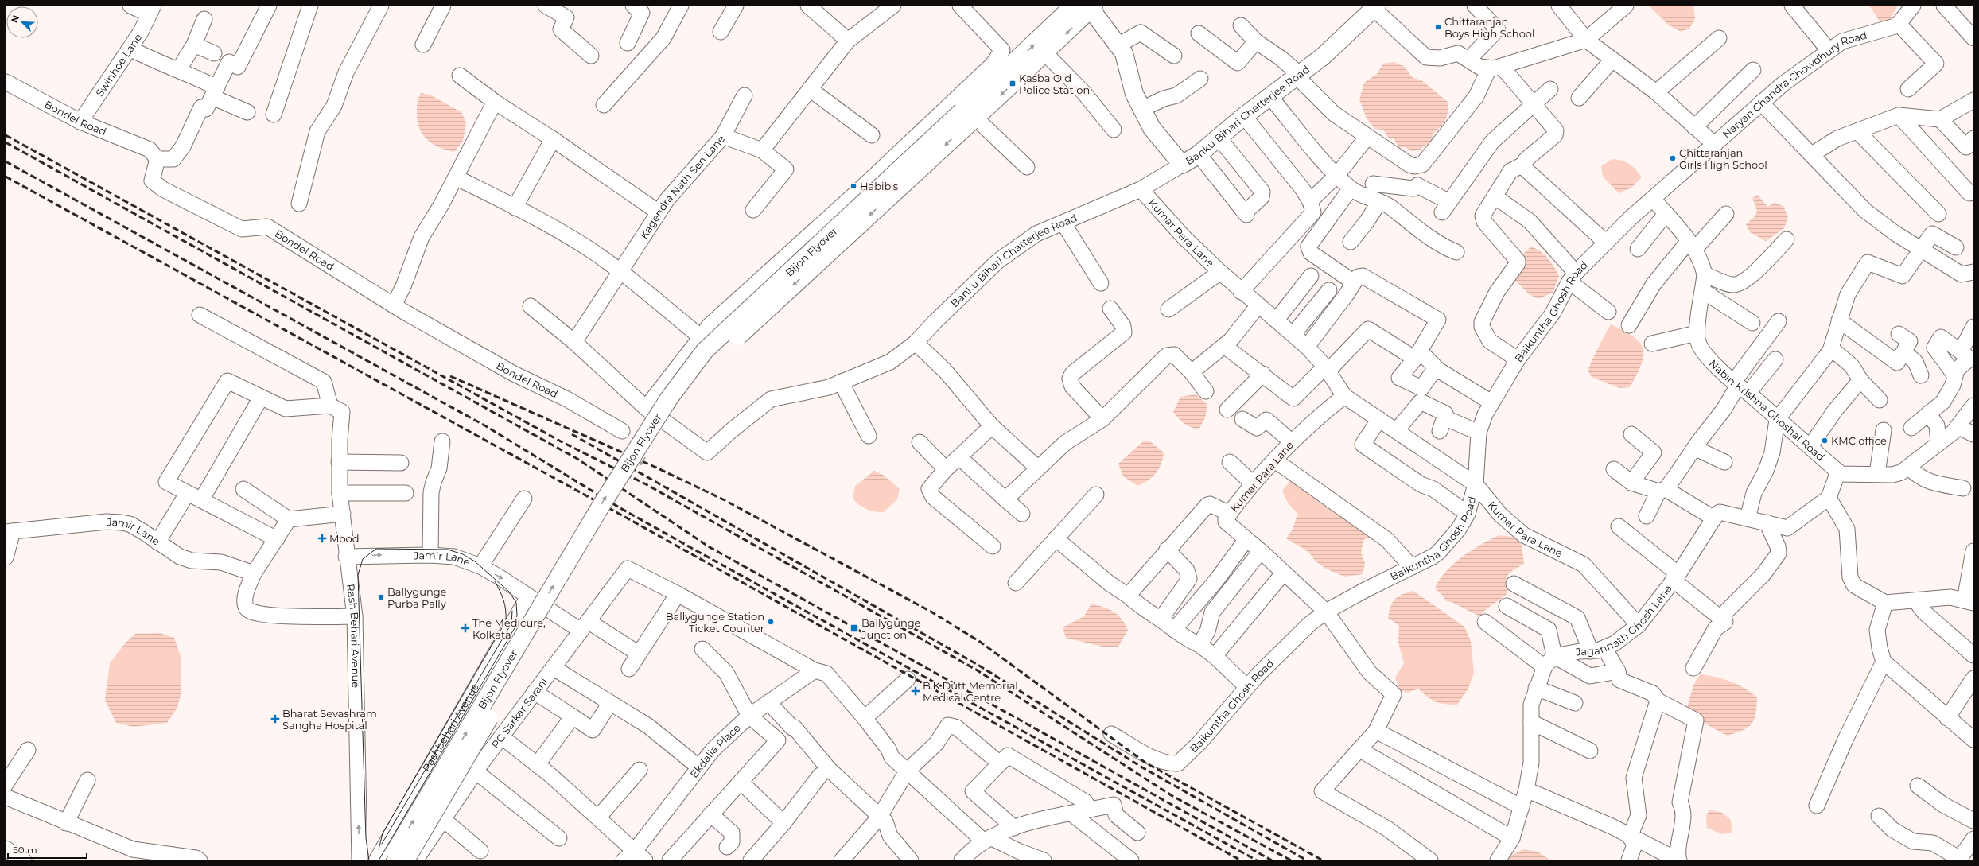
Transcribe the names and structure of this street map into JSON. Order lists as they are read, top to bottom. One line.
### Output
{"streets":{"main road":["Banku Bihari Chatterjee Road","Bijon Flyover"],"street":["Swinhoe Lane","Naryan Chandra Chowdhury Road","Bondel Road","Kagendra Nath Sen Lane","Kumar Para Lane","Baikuntha Ghosh Road","Nabin Krishna Ghoshal Road","Jamir Lane","Jagannath Ghosh Lane","Rash Behari Avenue","PC Sarkar Sarani","Rashbehari Avenue","Ekdalia Place"]},"crossings":[["Swinhoe Lane","Bondel Road"],["Naryan Chandra Chowdhury Road","Baikuntha Ghosh Road"],["Naryan Chandra Chowdhury Road","Nabin Krishna Ghoshal Road"],["Banku Bihari Chatterjee Road","Kumar Para Lane"],["Kumar Para Lane","Baikuntha Ghosh Road"],["Kumar Para Lane","Jagannath Ghosh Lane"],["Bijon Flyover","PC Sarkar Sarani"],["Baikuntha Ghosh Road","Nabin Krishna Ghoshal Road"],["Jamir Lane","Rash Behari Avenue"],["Jamir Lane","PC Sarkar Sarani"],["Jamir Lane","Rashbehari Avenue"]],"one_way":["Rash Behari Avenue"],"places":{"other":["Chittaranjan Boys High School","Chittaranjan Girls High School","Habib's","KMC office","Ballygunge Purba Pally","Ballygunge Station Ticket Counter"],"transit":["Kasba Old Police Station","Ballygunge Junction"],"health":["Mood","The Medicure, Kolkata","B.K.Dutt Memorial Medical Centre","Bharat Sevashram Sangha Hospital"]},"scale_bar":"50 m","north":"top left"}
